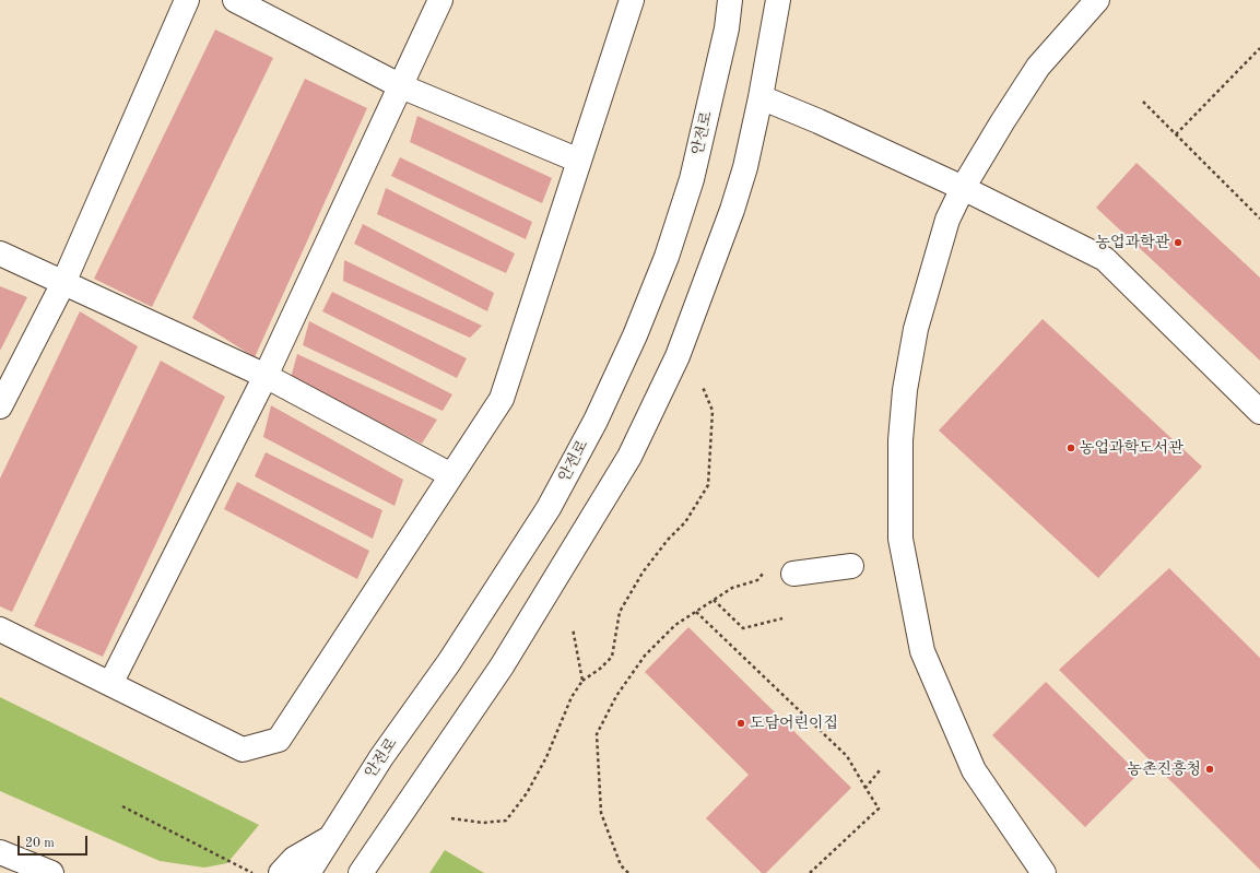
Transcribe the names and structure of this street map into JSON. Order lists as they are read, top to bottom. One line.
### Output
{"streets":{"street":["안전로"]},"places":["농업과학관","농업과학도서관","도담어린이집","농촌진흥청"],"scale_bar":"20 m"}
